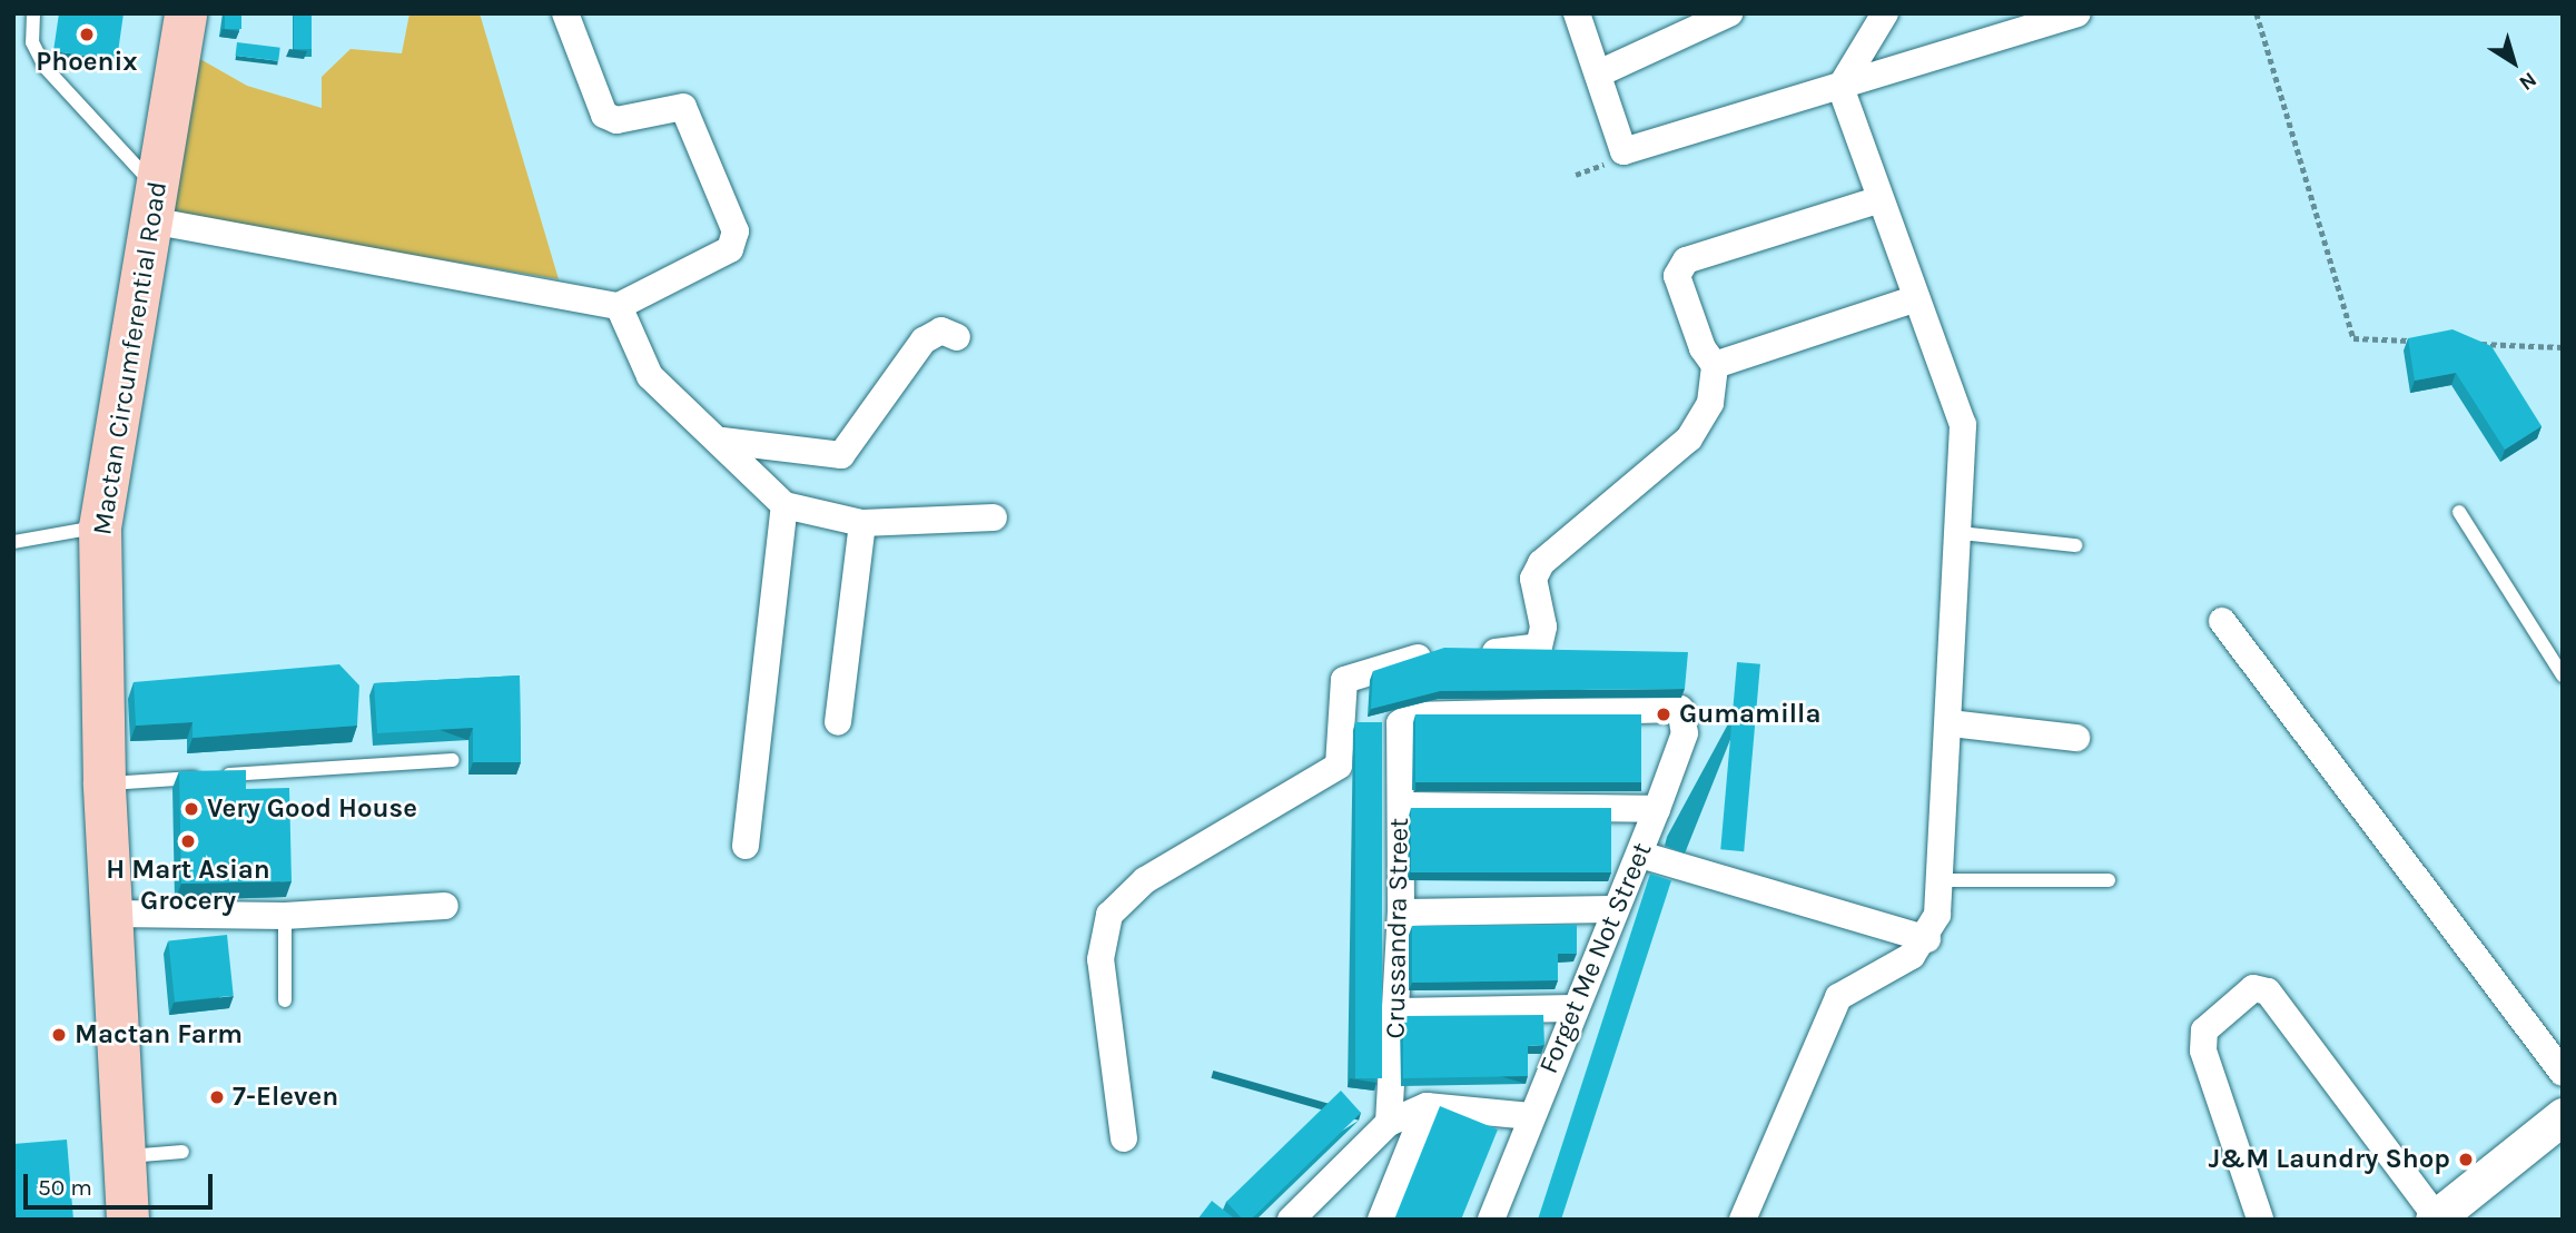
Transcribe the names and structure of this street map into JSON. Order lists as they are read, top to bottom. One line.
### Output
{"streets":{"main road":["Mactan Circumferential Road"],"street":["Crussandra Street","Forget Me Not Street"]},"crossings":[["Crussandra Street","Forget Me Not Street"]],"places":["Phoenix","Gumamilla","Very Good House","H Mart Asian Grocery","Mactan Farm","7-Eleven","J&M Laundry Shop"],"scale_bar":"50 m","north":"bottom right"}
